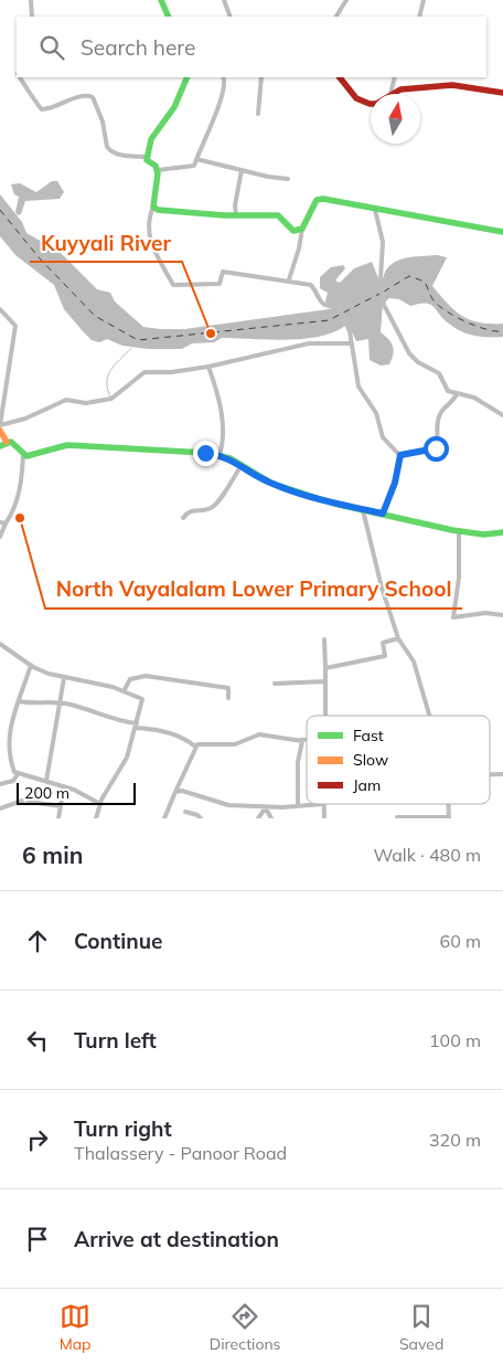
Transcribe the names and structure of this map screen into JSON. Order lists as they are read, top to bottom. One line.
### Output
{"places":["Kuyyali River","North Vayalalam Lower Primary School"],"legend":["Fast","Slow","Jam"],"scale_bar":"200 m","north":"top","page":{"search":"Search here","scale":"200 m","heading":["6 min","Walk · 480 m"],"list":[["Continue","60 m"],["Turn left","100 m"],["Turn right","Thalassery - Panoor Road","320 m"],"Arrive at destination"],"nav":["Map","Directions","Saved"]}}
